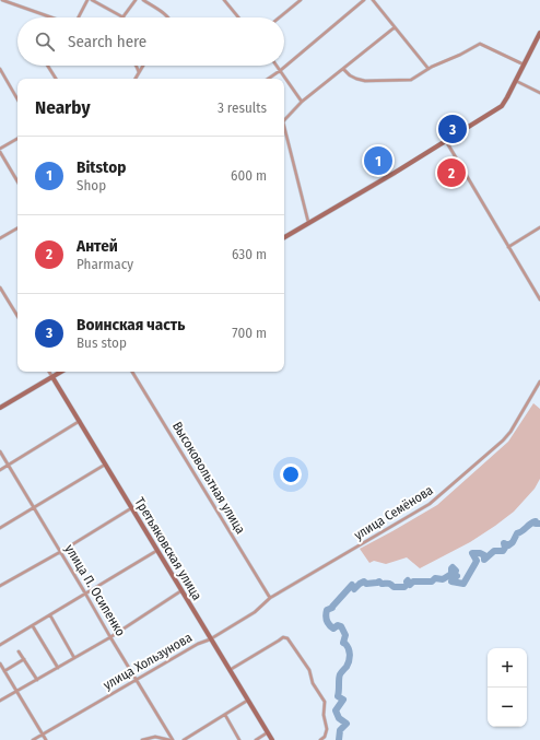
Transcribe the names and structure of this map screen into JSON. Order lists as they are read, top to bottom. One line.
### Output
{"streets":{"street":["Высоковольтная улица","улица Семёнова","Третьяковская улица","улица П. Осипенко","улица Хользунова"]},"crossings":[["Высоковольтная улица","улица Семёнова"],["Высоковольтная улица","улица Хользунова"],["улица Семёнова","улица Хользунова"],["Третьяковская улица","улица Хользунова"],["улица П. Осипенко","улица Хользунова"]],"page":{"search":"Search here","heading":["Nearby","3 results"],"pins":["3","1","2"],"list":[{"mark":"1","name":"Bitstop","note":"Shop","value":"600 m"},{"mark":"2","name":"Антей","note":"Pharmacy","value":"630 m"},{"mark":"3","name":"Воинская часть","note":"Bus stop","value":"700 m"}],"map_buttons":["+","−"]}}
